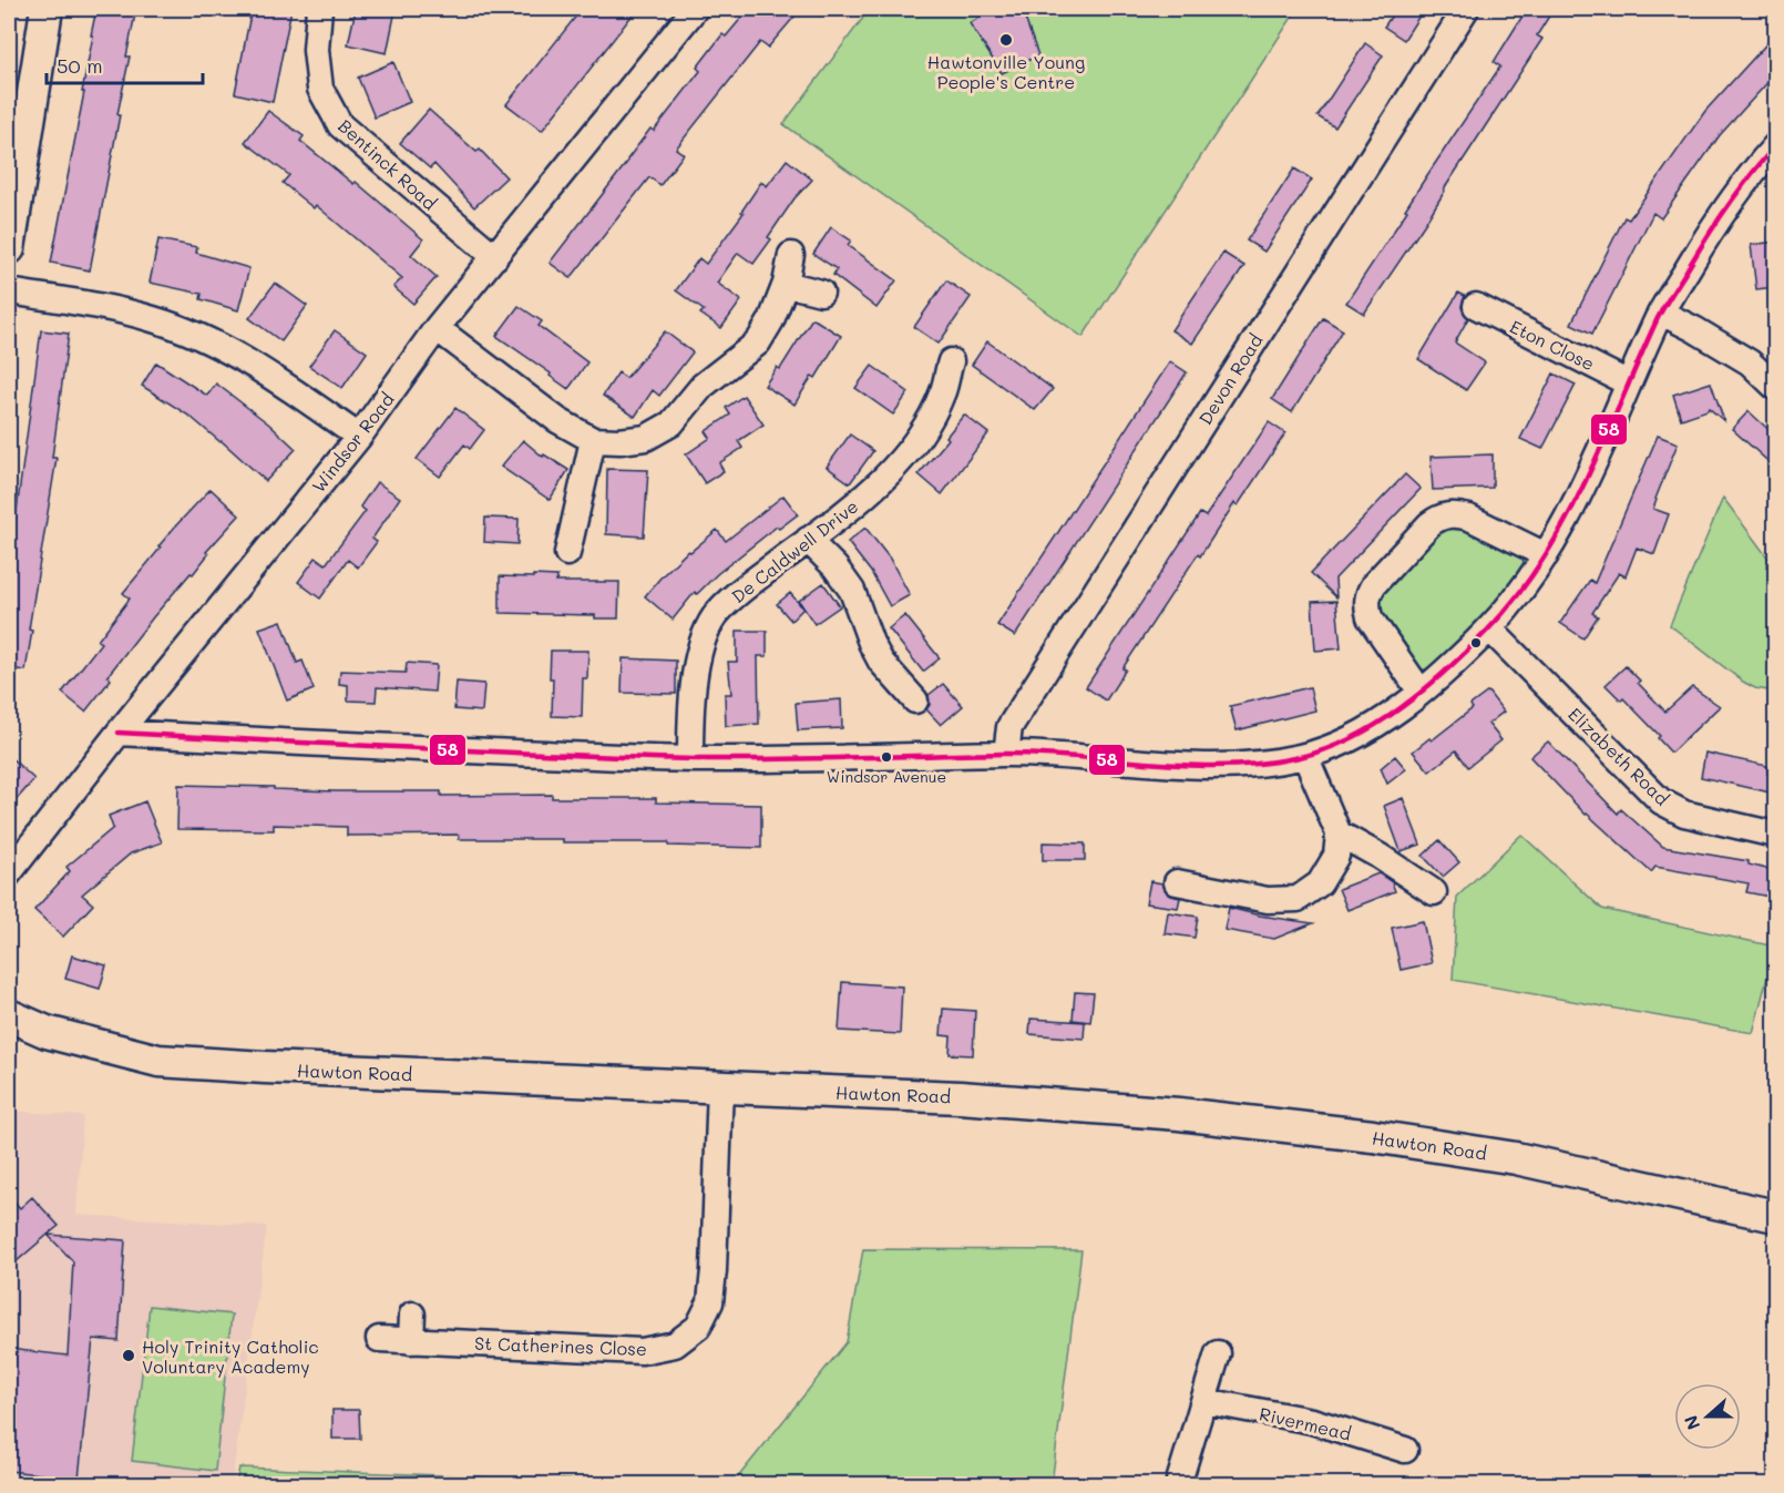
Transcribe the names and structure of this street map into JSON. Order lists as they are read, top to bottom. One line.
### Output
{"streets":{"street":["Bentinck Road","Eton Close","Devon Road","Windsor Road","De Caldwell Drive","Elizabeth Road","Hawton Road","St Catherines Close","Rivermead"]},"crossings":[["Bentinck Road","Windsor Road"],["Hawton Road","St Catherines Close"]],"places":["Hawtonville Young People's Centre","Windsor Avenue","Holy Trinity Catholic Voluntary Academy"],"lines":["transit line 58"],"scale_bar":"50 m","north":"left"}
